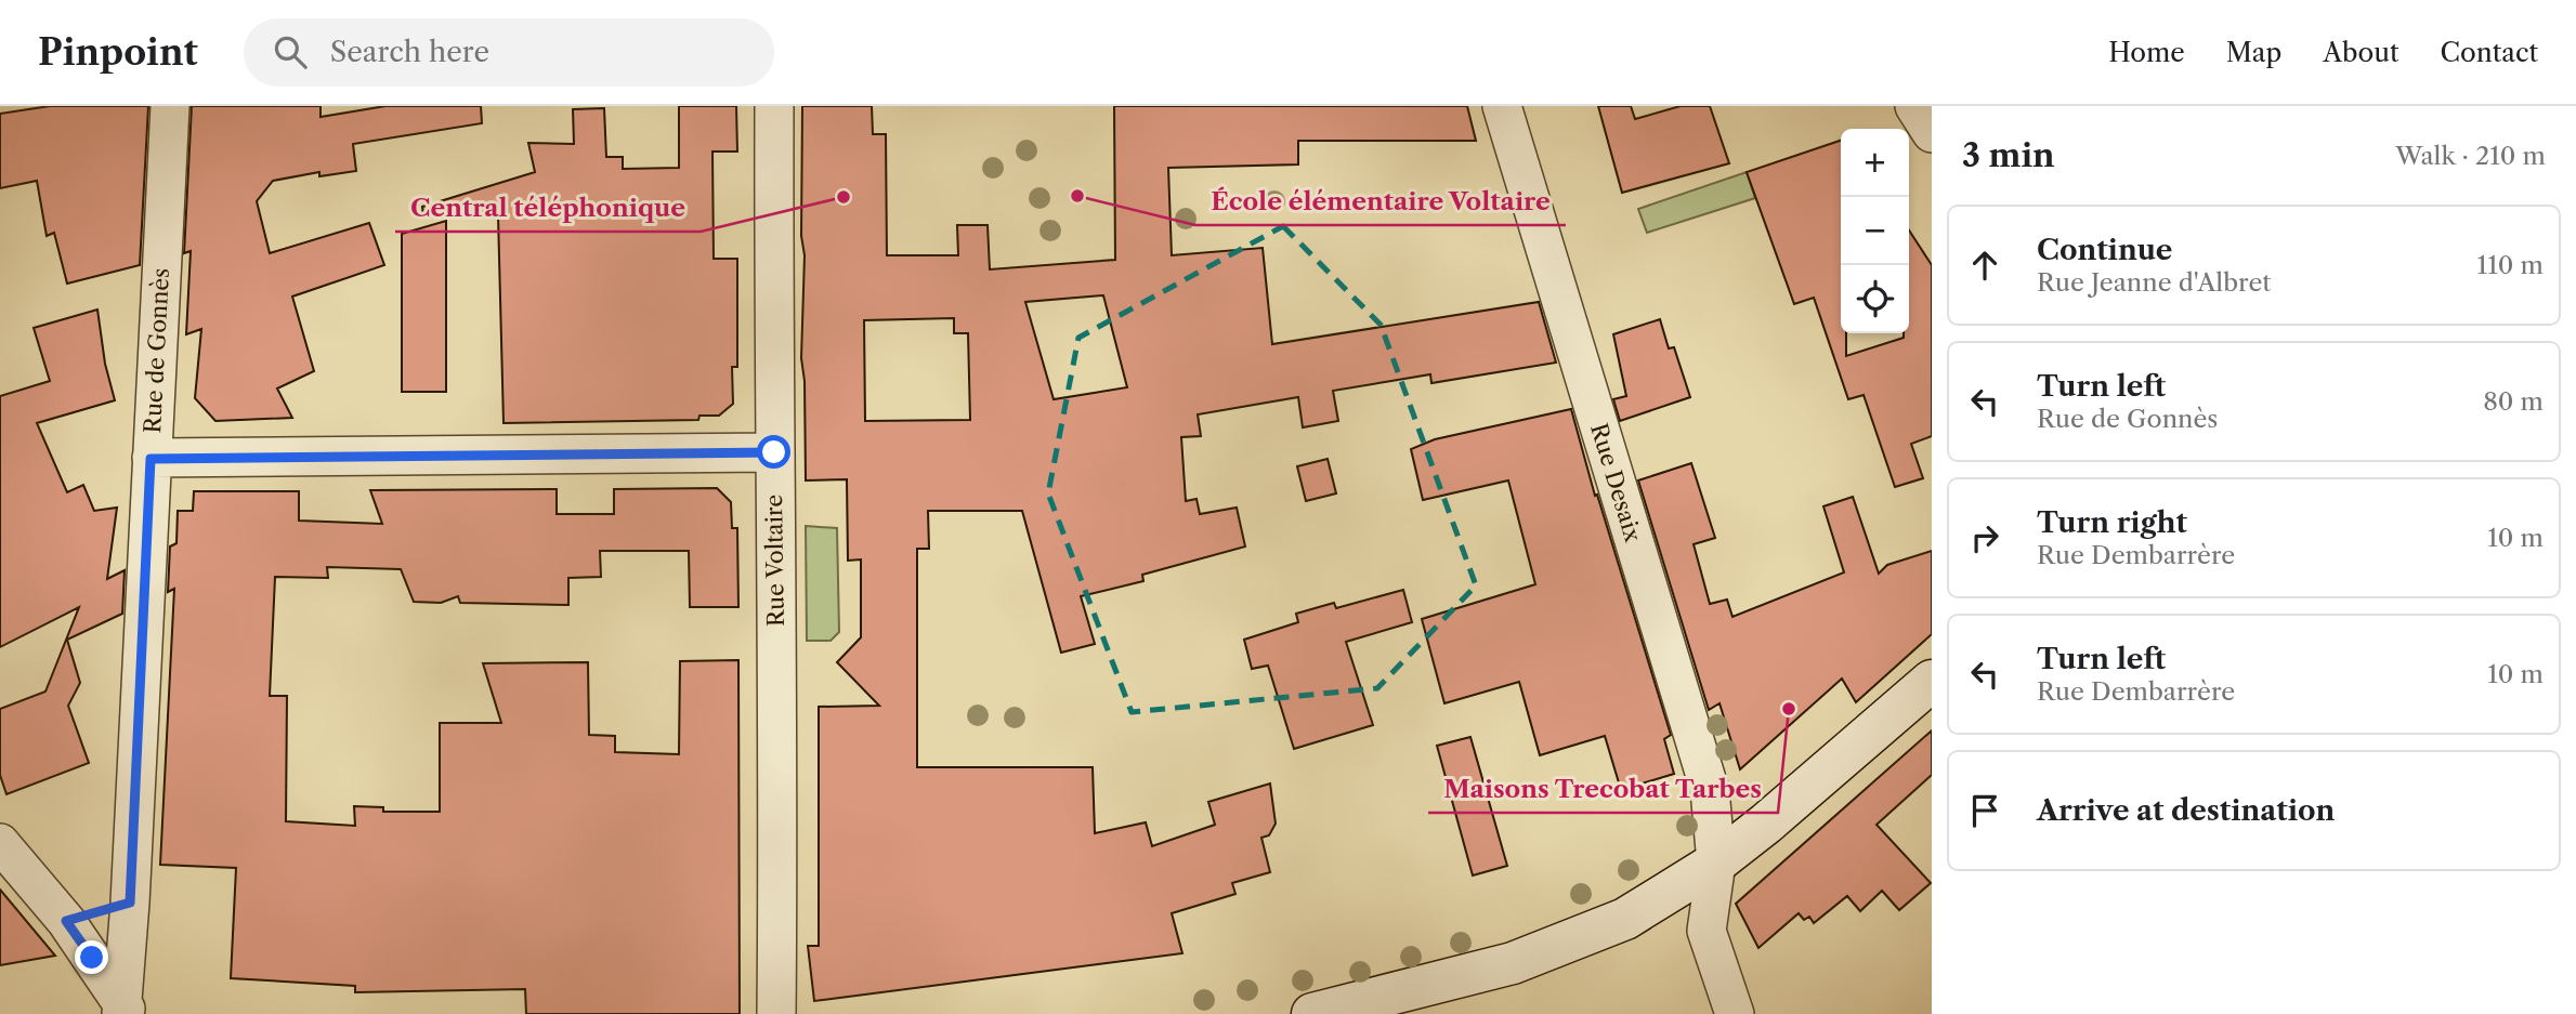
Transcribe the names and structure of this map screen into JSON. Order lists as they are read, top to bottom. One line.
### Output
{"streets":{"street":["Rue de Gonnès","Rue Desaix","Rue Voltaire"]},"places":["École élémentaire Voltaire","Central téléphonique","Maisons Trecobat Tarbes"],"page":{"header":"Pinpoint","search":"Search here","nav":["Home","Map","About","Contact"],"heading":["3 min","Walk · 210 m"],"map_buttons":["+","−"],"list":[["Continue","Rue Jeanne d'Albret","110 m"],["Turn left","Rue de Gonnès","80 m"],["Turn right","Rue Dembarrère","10 m"],["Turn left","Rue Dembarrère","10 m"],"Arrive at destination"]}}
